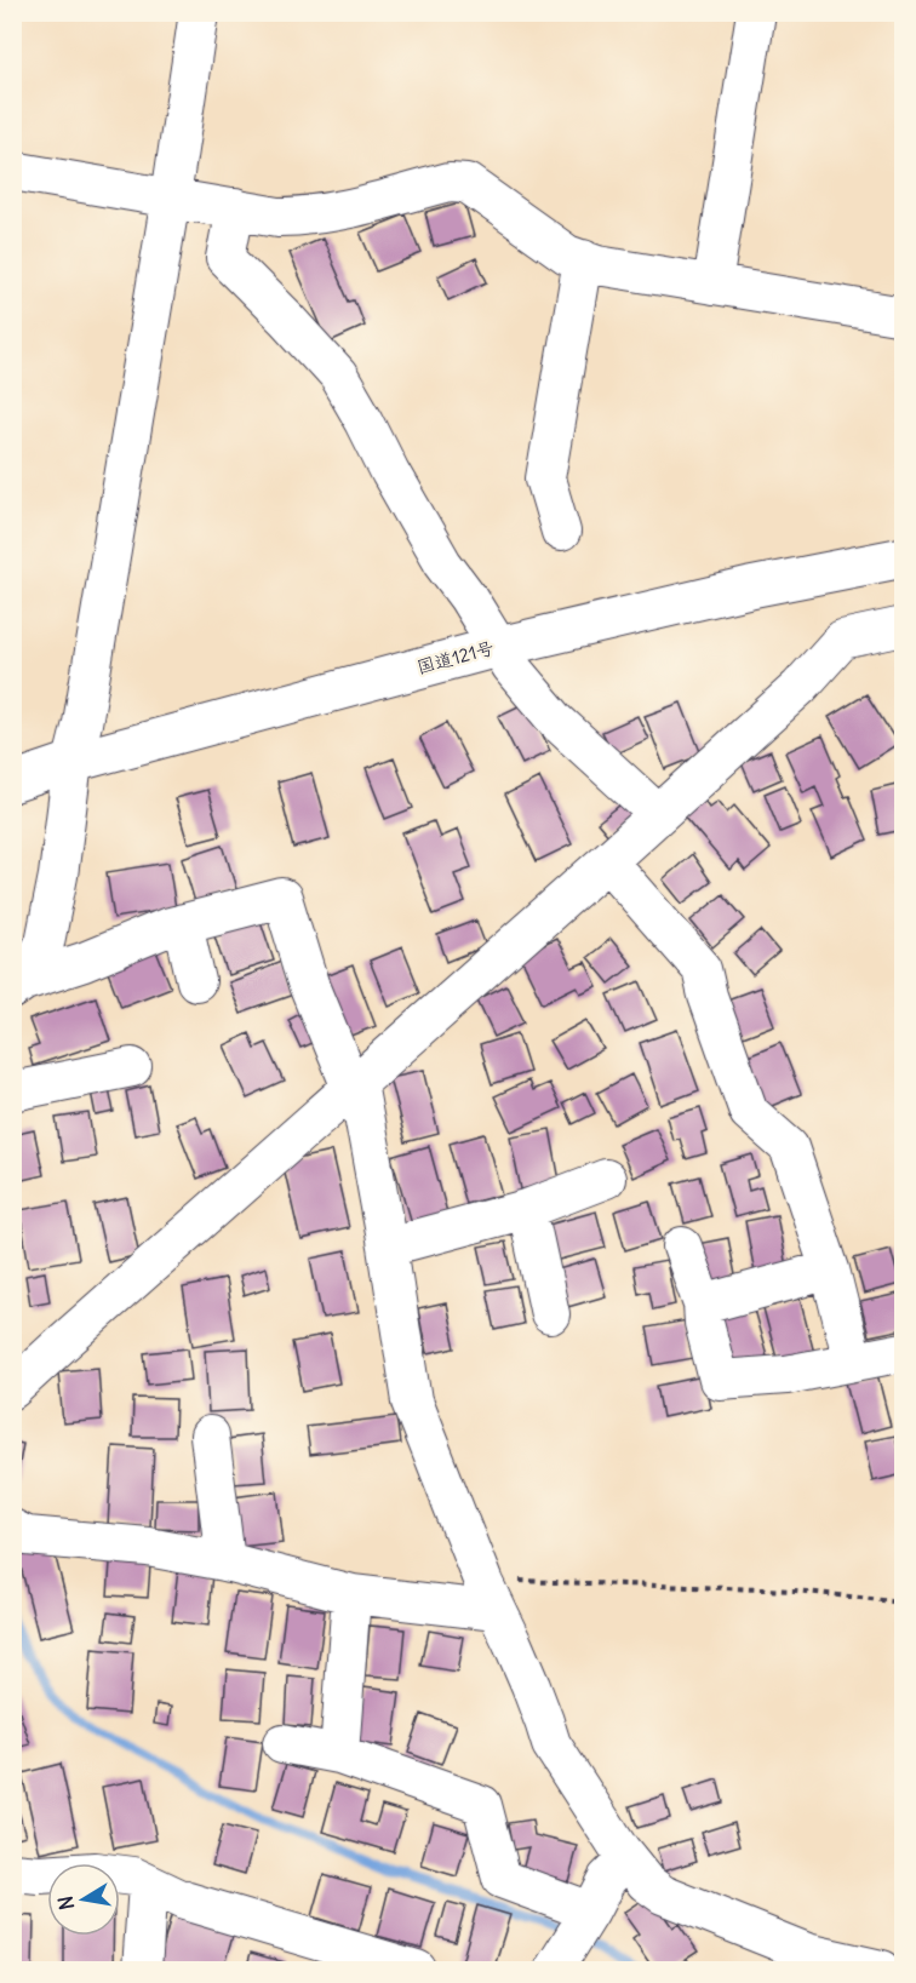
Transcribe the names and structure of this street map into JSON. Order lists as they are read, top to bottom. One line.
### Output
{"streets":{"highway":["国道121号"]},"north":"left"}
